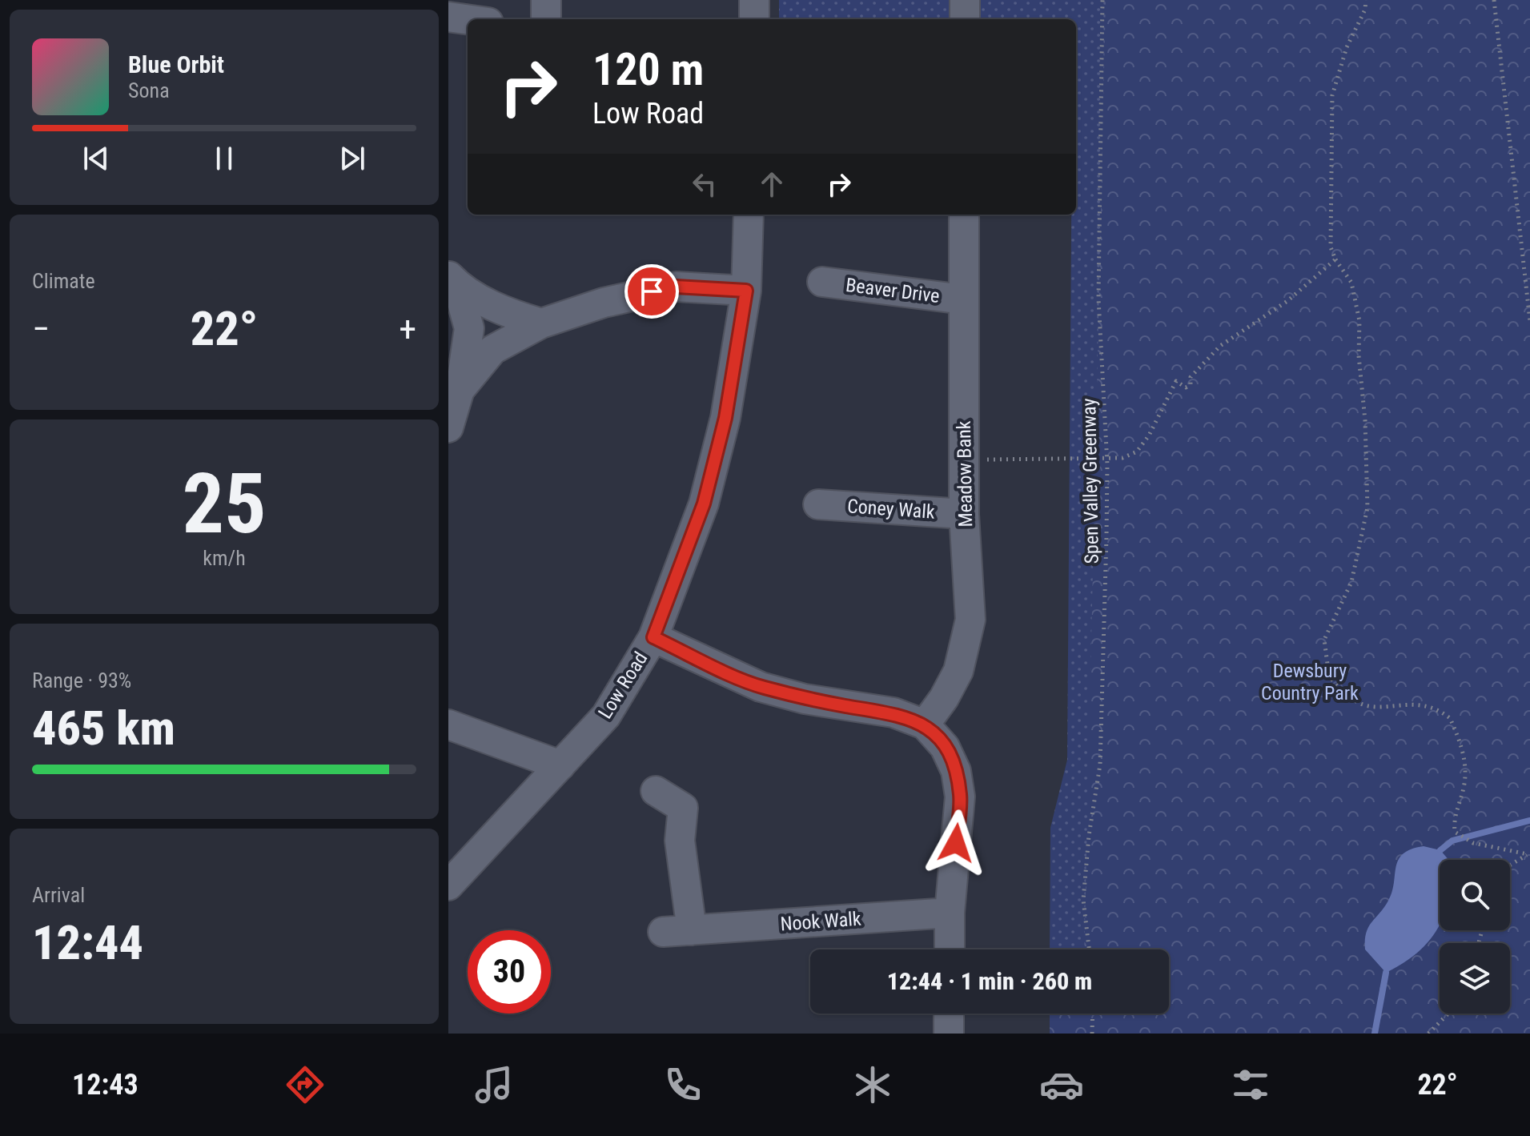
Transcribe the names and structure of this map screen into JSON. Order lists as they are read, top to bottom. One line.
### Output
{"streets":{"street":["Beaver Drive","Meadow Bank","Coney Walk","Low Road","Nook Walk"],"path":["Spen Valley Greenway"]},"crossings":[["Beaver Drive","Meadow Bank"],["Meadow Bank","Coney Walk"]],"parks":["Dewsbury Country Park"],"page":{"turn":["120 m","Low Road"],"song":["Blue Orbit","Sona"],"tile":["Climate",["25","km/h"],["Range · 93%","465 km"],["Arrival","12:44"]],"heat":["−","22°","+"],"limit":"30","trip":"12:44 · 1 min · 260 m","tabs":["12:43","22°"]}}
